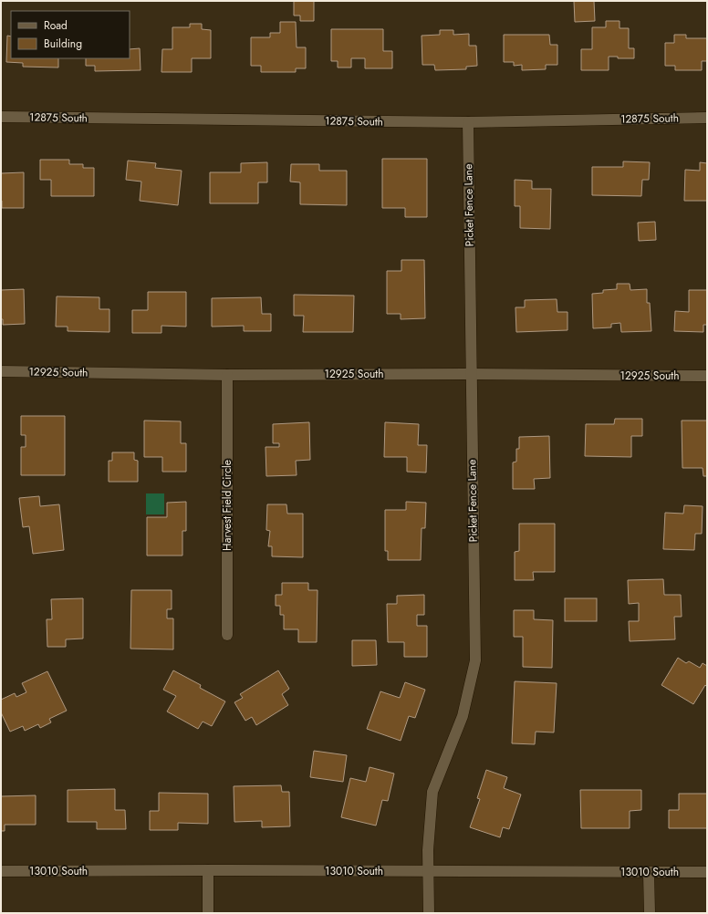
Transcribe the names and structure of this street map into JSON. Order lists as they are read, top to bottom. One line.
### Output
{"streets":{"street":["12875 South","Picket Fence Lane","12925 South","Harvest Field Circle","13010 South"]},"crossings":[["12875 South","Picket Fence Lane"],["Picket Fence Lane","12925 South"],["Picket Fence Lane","13010 South"],["12925 South","Harvest Field Circle"]],"legend":["Road","Building"]}
